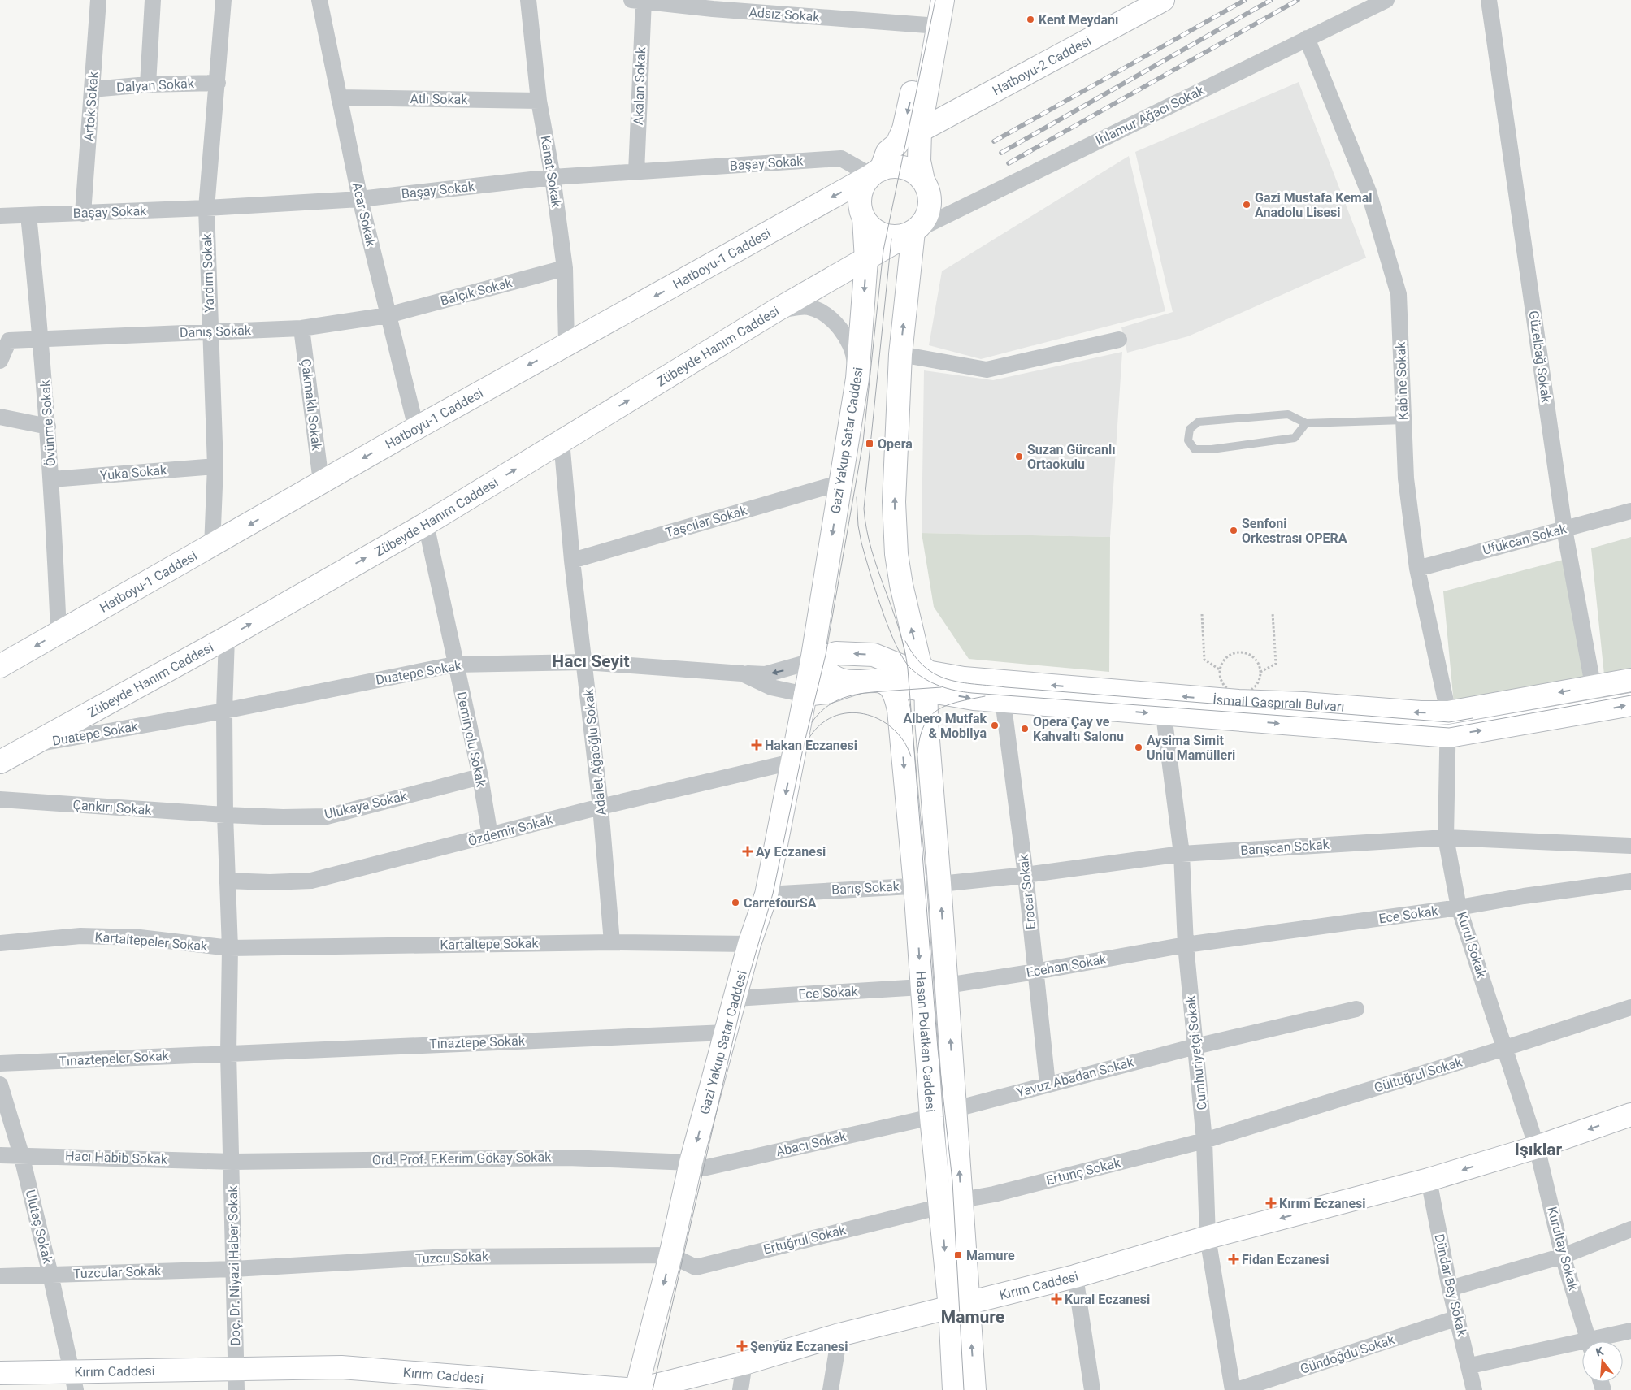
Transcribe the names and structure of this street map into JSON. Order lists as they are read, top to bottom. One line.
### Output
{"streets":{"main road":["Hatboyu-2 Caddesi","Hatboyu-1 Caddesi","Zübeyde Hanım Caddesi","Gazi Yakup Satar Caddesi","İsmail Gaspıralı Bulvarı","Hasan Polatkan Caddesi","Kırım Caddesi"],"street":["Adsız Sokak","Dalyan Sokak","Akalan Sokak","Atlı Sokak","Artok Sokak","Ihlamur Ağacı Sokak","Başay Sokak","Kanat Sokak","Acar Sokak","Yardım Sokak","Balçık Sokak","Danış Sokak","Güzelbağ Sokak","Kabine Sokak","Çakmaklı Sokak","Övünme Sokak","Yuka Sokak","Taşcılar Sokak","Ufukcan Sokak","Duatepe Sokak","Demiryolu Sokak","Adalet Ağaoğlu Sokak","Ulukaya Sokak","Çankırı Sokak","Özdemir Sokak","Barışcan Sokak","Barış Sokak","Eracar Sokak","Ece Sokak","Kartaltepeler Sokak","Kartaltepe Sokak","Kurul Sokak","Ecehan Sokak","Tınaztepe Sokak","Cumhuriyetçi Sokak","Tınaztepeler Sokak","Gültuğrul Sokak","Yavuz Abadan Sokak","Abacı Sokak","Hacı Habib Sokak","Ord. Prof. F.Kerim Gökay Sokak","Ertunç Sokak","Ulutaş Sokak","Ertuğrul Sokak","Kurultay Sokak","Tuzcu Sokak","Doç. Dr. Niyazi Haber Sokak","Tuzcular Sokak","Dündar Bey Sokak","Gündoğdu Sokak"]},"crossings":[["Adsız Sokak","Akalan Sokak"],["Dalyan Sokak","Artok Sokak"],["Dalyan Sokak","Yardım Sokak"],["Akalan Sokak","Başay Sokak"],["Atlı Sokak","Kanat Sokak"],["Atlı Sokak","Acar Sokak"],["Artok Sokak","Başay Sokak"],["Ihlamur Ağacı Sokak","Başay Sokak"],["Ihlamur Ağacı Sokak","Hatboyu-1 Caddesi"],["Ihlamur Ağacı Sokak","Zübeyde Hanım Caddesi"],["Ihlamur Ağacı Sokak","Kabine Sokak"],["Ihlamur Ağacı Sokak","Gazi Yakup Satar Caddesi"],["Başay Sokak","Kanat Sokak"],["Başay Sokak","Acar Sokak"],["Başay Sokak","Hatboyu-1 Caddesi"],["Başay Sokak","Yardım Sokak"],["Başay Sokak","Zübeyde Hanım Caddesi"],["Başay Sokak","Övünme Sokak"],["Başay Sokak","Gazi Yakup Satar Caddesi"],["Kanat Sokak","Hatboyu-1 Caddesi"],["Kanat Sokak","Balçık Sokak"],["Acar Sokak","Hatboyu-1 Caddesi"],["Acar Sokak","Balçık Sokak"],["Acar Sokak","Danış Sokak"],["Hatboyu-1 Caddesi","Yardım Sokak"],["Hatboyu-1 Caddesi","Zübeyde Hanım Caddesi"],["Hatboyu-1 Caddesi","Çakmaklı Sokak"],["Hatboyu-1 Caddesi","Övünme Sokak"],["Hatboyu-1 Caddesi","Gazi Yakup Satar Caddesi"],["Yardım Sokak","Danış Sokak"],["Yardım Sokak","Yuka Sokak"],["Balçık Sokak","Danış Sokak"],["Danış Sokak","Çakmaklı Sokak"],["Danış Sokak","Övünme Sokak"],["Zübeyde Hanım Caddesi","Gazi Yakup Satar Caddesi"],["Zübeyde Hanım Caddesi","Duatepe Sokak"],["Zübeyde Hanım Caddesi","Demiryolu Sokak"],["Zübeyde Hanım Caddesi","Adalet Ağaoğlu Sokak"],["Zübeyde Hanım Caddesi","Doç. Dr. Niyazi Haber Sokak"],["Güzelbağ Sokak","Ufukcan Sokak"],["Güzelbağ Sokak","İsmail Gaspıralı Bulvarı"],["Kabine Sokak","Ufukcan Sokak"],["Kabine Sokak","İsmail Gaspıralı Bulvarı"],["Kabine Sokak","Kurul Sokak"],["Övünme Sokak","Yuka Sokak"],["Gazi Yakup Satar Caddesi","Taşcılar Sokak"],["Gazi Yakup Satar Caddesi","Duatepe Sokak"],["Gazi Yakup Satar Caddesi","Özdemir Sokak"],["Gazi Yakup Satar Caddesi","Barış Sokak"],["Gazi Yakup Satar Caddesi","Ece Sokak"],["Gazi Yakup Satar Caddesi","Kartaltepe Sokak"],["Gazi Yakup Satar Caddesi","Tınaztepe Sokak"],["Gazi Yakup Satar Caddesi","Abacı Sokak"],["Gazi Yakup Satar Caddesi","Ord. Prof. F.Kerim Gökay Sokak"],["Gazi Yakup Satar Caddesi","Ertuğrul Sokak"],["Gazi Yakup Satar Caddesi","Tuzcu Sokak"],["Gazi Yakup Satar Caddesi","Kırım Caddesi"],["Taşcılar Sokak","Adalet Ağaoğlu Sokak"],["Duatepe Sokak","Demiryolu Sokak"],["Duatepe Sokak","Adalet Ağaoğlu Sokak"],["Duatepe Sokak","Doç. Dr. Niyazi Haber Sokak"],["Demiryolu Sokak","Ulukaya Sokak"],["Demiryolu Sokak","Özdemir Sokak"],["Adalet Ağaoğlu Sokak","Özdemir Sokak"],["Adalet Ağaoğlu Sokak","Kartaltepe Sokak"],["Ulukaya Sokak","Çankırı Sokak"],["Ulukaya Sokak","Doç. Dr. Niyazi Haber Sokak"],["Çankırı Sokak","Doç. Dr. Niyazi Haber Sokak"],["Özdemir Sokak","Doç. Dr. Niyazi Haber Sokak"],["Barışcan Sokak","Barış Sokak"],["Barışcan Sokak","Eracar Sokak"],["Barışcan Sokak","Kurul Sokak"],["Barışcan Sokak","Cumhuriyetçi Sokak"],["Barış Sokak","Hasan Polatkan Caddesi"],["Eracar Sokak","Ecehan Sokak"],["Eracar Sokak","Yavuz Abadan Sokak"],["Ece Sokak","Kurul Sokak"],["Ece Sokak","Ecehan Sokak"],["Ece Sokak","Hasan Polatkan Caddesi"],["Ece Sokak","Cumhuriyetçi Sokak"],["Kartaltepeler Sokak","Kartaltepe Sokak"],["Kartaltepeler Sokak","Doç. Dr. Niyazi Haber Sokak"],["Kartaltepe Sokak","Doç. Dr. Niyazi Haber Sokak"],["Kurul Sokak","Gültuğrul Sokak"],["Kurul Sokak","Kurultay Sokak"],["Kurul Sokak","Kırım Caddesi"],["Ecehan Sokak","Cumhuriyetçi Sokak"],["Tınaztepe Sokak","Tınaztepeler Sokak"],["Tınaztepe Sokak","Doç. Dr. Niyazi Haber Sokak"],["Hasan Polatkan Caddesi","Abacı Sokak"],["Hasan Polatkan Caddesi","Ertunç Sokak"],["Hasan Polatkan Caddesi","Ertuğrul Sokak"],["Cumhuriyetçi Sokak","Gültuğrul Sokak"],["Cumhuriyetçi Sokak","Yavuz Abadan Sokak"],["Cumhuriyetçi Sokak","Ertunç Sokak"],["Cumhuriyetçi Sokak","Kırım Caddesi"],["Tınaztepeler Sokak","Doç. Dr. Niyazi Haber Sokak"],["Gültuğrul Sokak","Ertunç Sokak"],["Abacı Sokak","Ord. Prof. F.Kerim Gökay Sokak"],["Hacı Habib Sokak","Ord. Prof. F.Kerim Gökay Sokak"],["Hacı Habib Sokak","Ulutaş Sokak"],["Hacı Habib Sokak","Doç. Dr. Niyazi Haber Sokak"],["Ord. Prof. F.Kerim Gökay Sokak","Doç. Dr. Niyazi Haber Sokak"],["Ertunç Sokak","Ertuğrul Sokak"],["Ulutaş Sokak","Tuzcular Sokak"],["Ulutaş Sokak","Kırım Caddesi"],["Ertuğrul Sokak","Tuzcu Sokak"],["Kurultay Sokak","Kırım Caddesi"],["Tuzcu Sokak","Doç. Dr. Niyazi Haber Sokak"],["Tuzcu Sokak","Tuzcular Sokak"],["Doç. Dr. Niyazi Haber Sokak","Tuzcular Sokak"],["Doç. Dr. Niyazi Haber Sokak","Kırım Caddesi"],["Kırım Caddesi","Dündar Bey Sokak"],["Dündar Bey Sokak","Gündoğdu Sokak"]],"one_way":["Hatboyu-1 Caddesi","Zübeyde Hanım Caddesi"],"districts":["Hacı Seyit","Işıklar","Mamure"],"places":{"other":["Kent Meydanı","Gazi Mustafa Kemal Anadolu Lisesi","Suzan Gürcanlı Ortaokulu","Senfoni Orkestrası OPERA","Albero Mutfak & Mobilya","Opera Çay ve Kahvaltı Salonu","Aysima Simit Unlu Mamülleri","CarrefourSA"],"transit":["Opera","Mamure"],"health":["Hakan Eczanesi","Ay Eczanesi","Kırım Eczanesi","Fidan Eczanesi","Kural Eczanesi","Şenyüz Eczanesi"]},"north":"top"}
